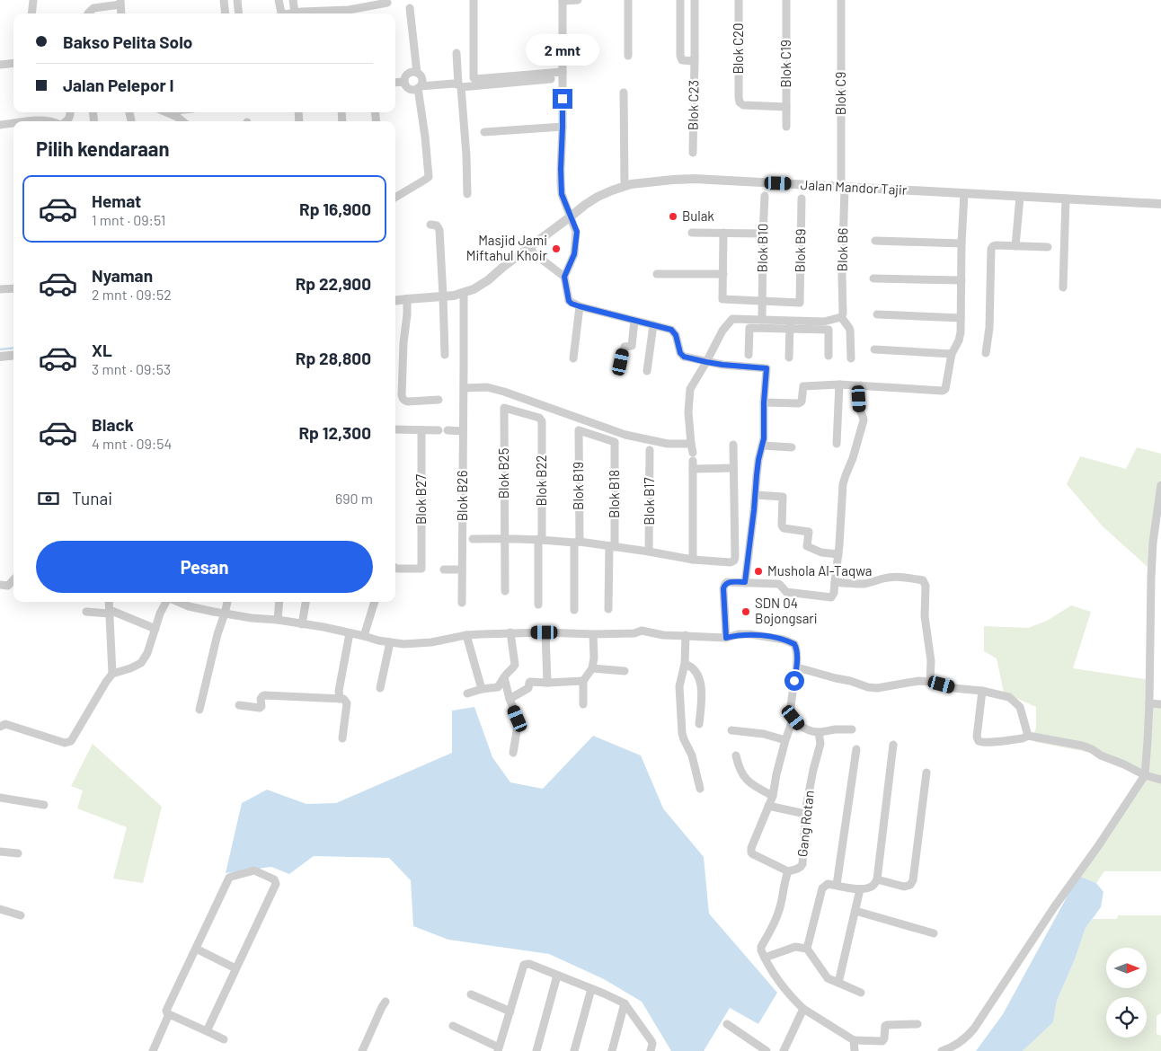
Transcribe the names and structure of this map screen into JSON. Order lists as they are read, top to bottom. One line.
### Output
{"streets":{"street":["Blok C20","Blok C19","Blok C9","Blok C23","Jalan Mandor Tajir","Blok B10","Blok B6","Blok B9","Blok B25","Blok B22","Blok B19","Blok B18","Blok B26","Blok B27","Blok B17","Gang Rotan"]},"crossings":[["Blok C20","Blok C19"],["Blok C9","Jalan Mandor Tajir"],["Blok C9","Blok B6"],["Jalan Mandor Tajir","Blok B6"],["Jalan Mandor Tajir","Blok B26"],["Blok B10","Blok B9"],["Blok B25","Blok B22"],["Blok B19","Blok B18"]],"places":["Bulak","Masjid Jami Miftahul Khoir","Mushola Al-Taqwa","SDN 04 Bojongsari"],"north":"right","page":{"banner":["Bakso Pelita Solo","Jalan Pelepor I"],"bubble":"2 mnt","heading":"Pilih kendaraan","list":[{"name":"Hemat","note":"1 mnt · 09:51","value":"Rp 16,900"},{"name":"Nyaman","note":"2 mnt · 09:52","value":"Rp 22,900"},{"name":"XL","note":"3 mnt · 09:53","value":"Rp 28,800"},{"name":"Black","note":"4 mnt · 09:54","value":"Rp 12,300"}],"pay":["Tunai","690 m"],"buttons":"Pesan"}}
